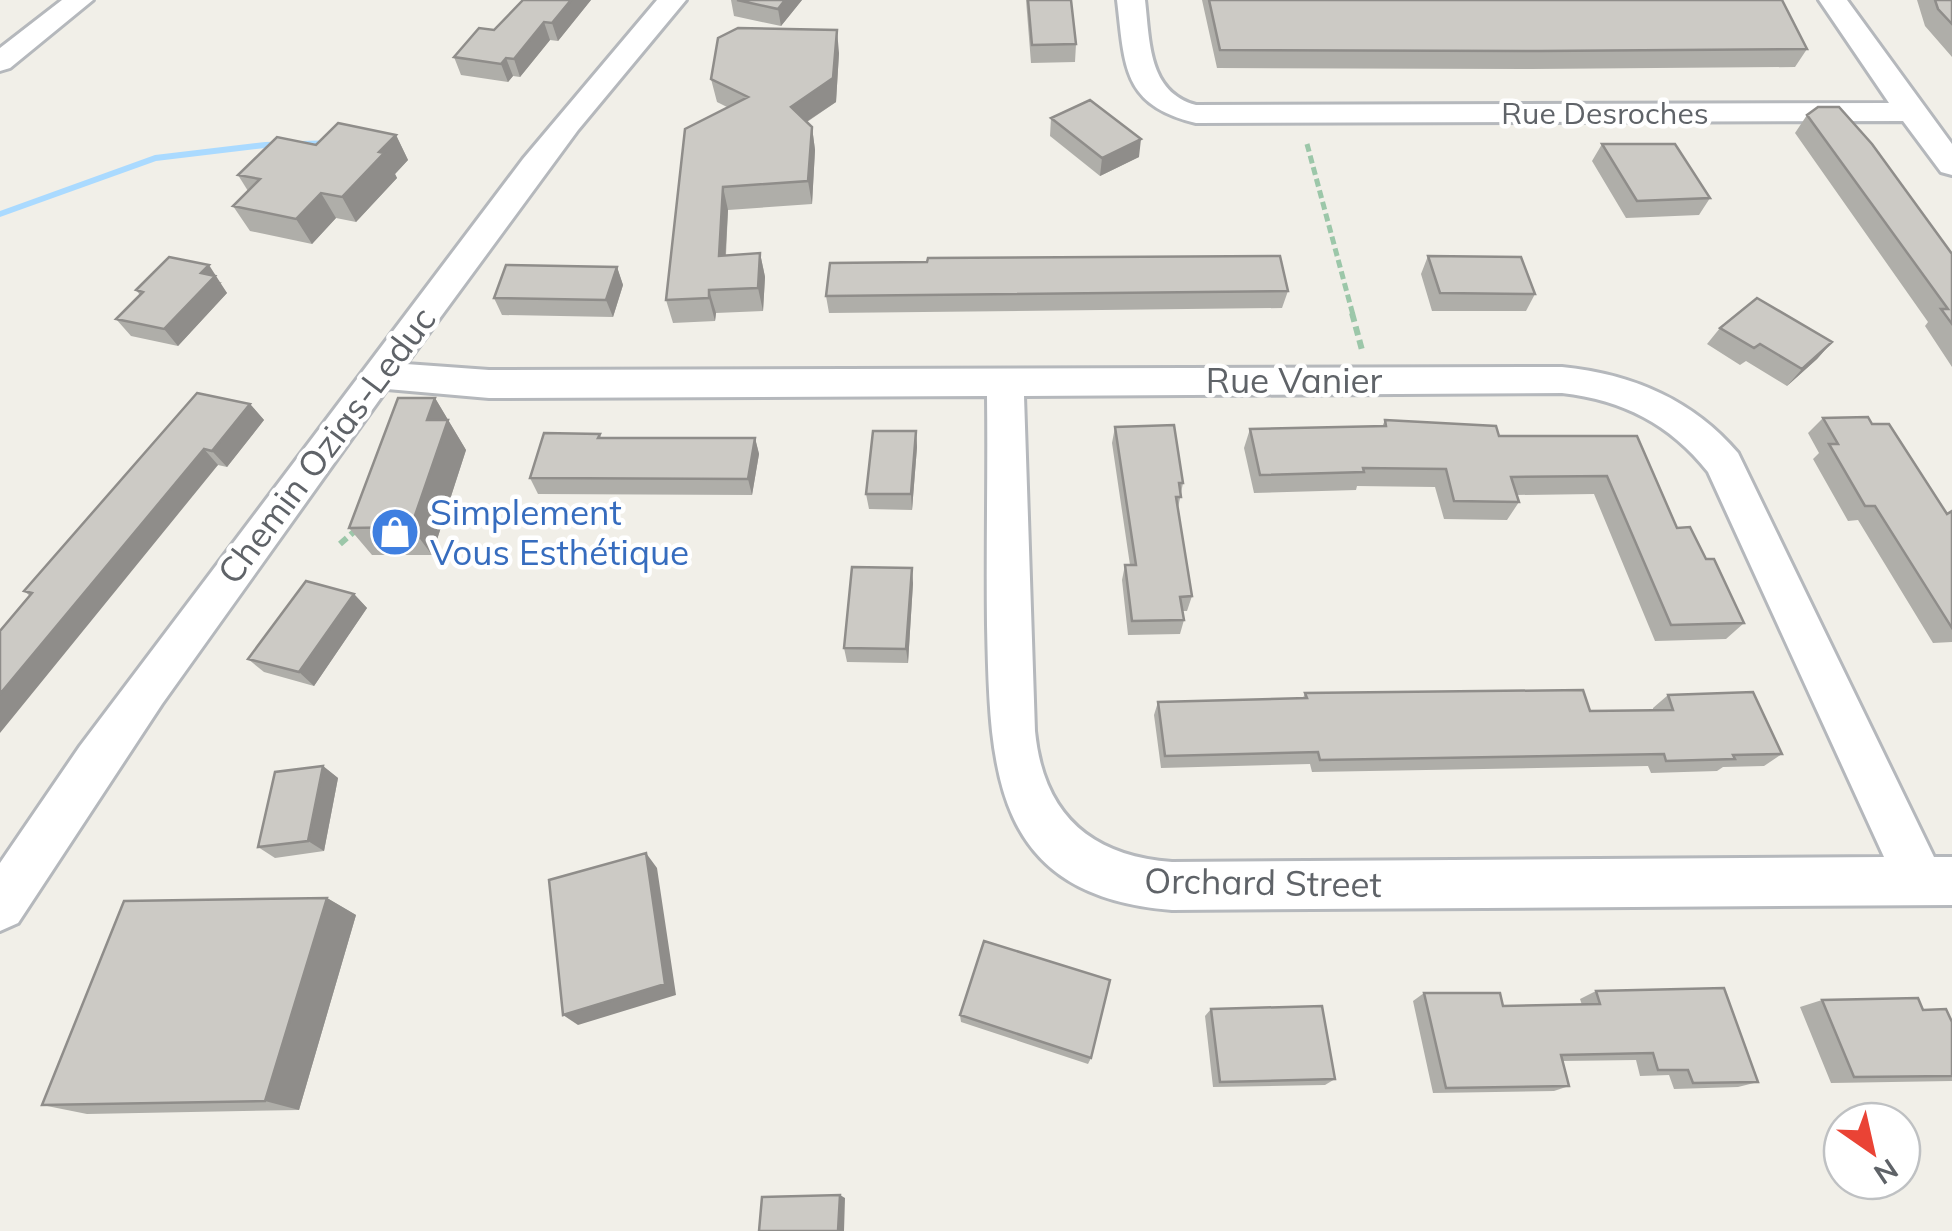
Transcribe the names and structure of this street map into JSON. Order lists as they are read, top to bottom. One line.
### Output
{"streets":{"street":["Rue Desroches","Rue Vanier","Chemin Ozias-Leduc","Orchard Street"]},"crossings":[["Rue Vanier","Chemin Ozias-Leduc"],["Rue Vanier","Orchard Street"]],"places":{"shop":["Simplement Vous Esthétique"]},"north":"bottom right"}
